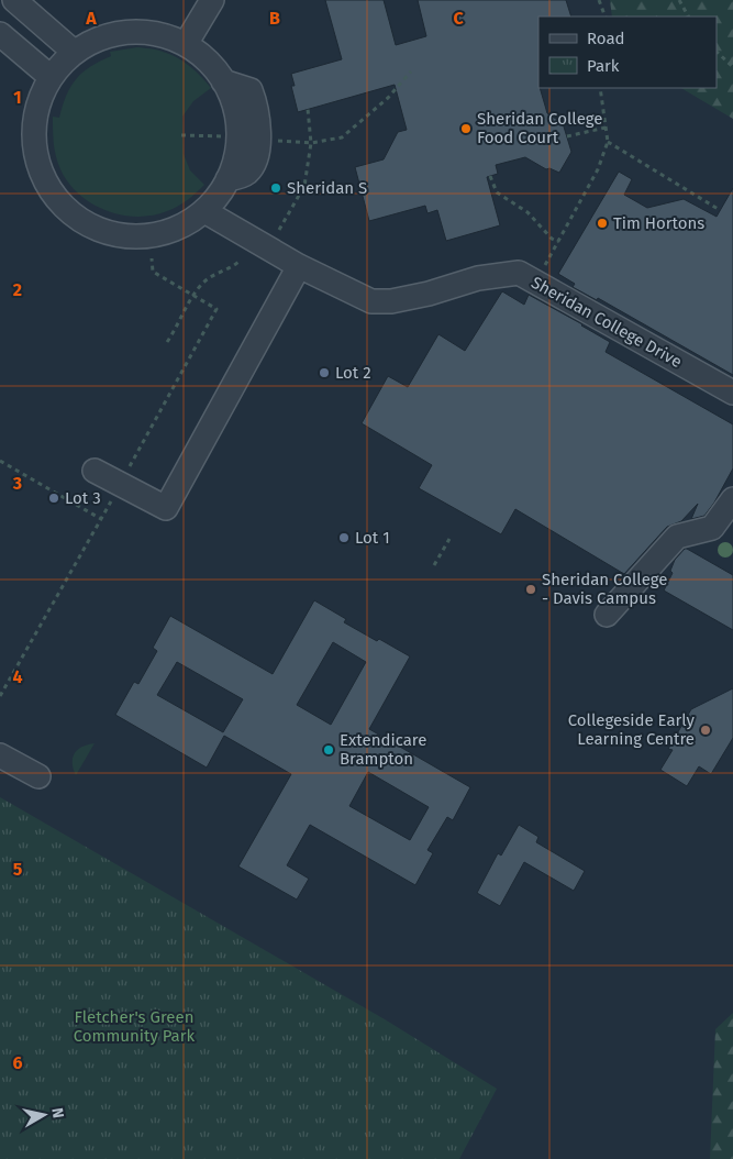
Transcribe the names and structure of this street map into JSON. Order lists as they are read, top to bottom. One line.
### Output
{"streets":{"street":["Sheridan College Drive"]},"parks":["Fletcher's Green Community Park"],"places":["Sheridan College Food Court","Sheridan S","Tim Hortons","Lot 2","Lot 3","Lot 1","Sheridan College - Davis Campus","Collegeside Early Learning Centre","Extendicare Brampton"],"legend":["Road","Park"],"north":"right","grid":{"columns":["A","B","C"],"rows":["1","2","3","4","5","6"]}}
